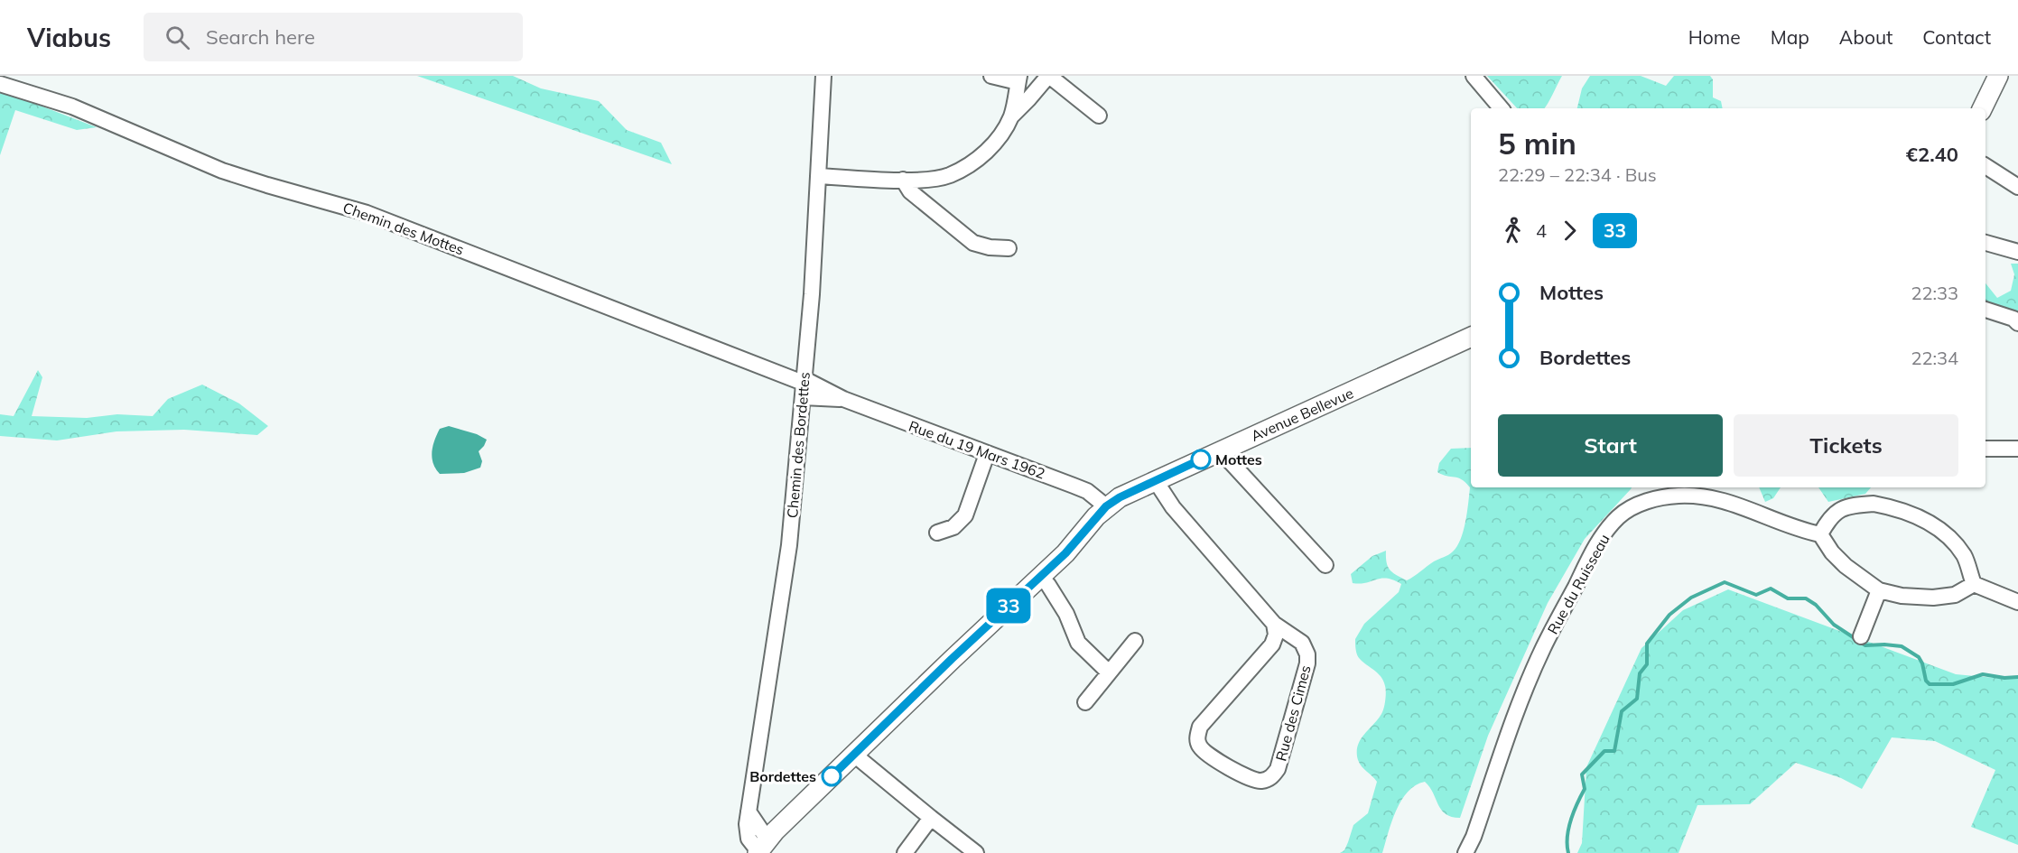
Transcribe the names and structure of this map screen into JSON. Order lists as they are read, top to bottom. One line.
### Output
{"streets":{"main road":["Avenue Bellevue"],"street":["Chemin des Mottes","Chemin des Bordettes","Rue du 19 Mars 1962","Rue du Ruisseau","Rue des Cimes"]},"crossings":[["Chemin des Mottes","Chemin des Bordettes"],["Chemin des Mottes","Rue du 19 Mars 1962"],["Avenue Bellevue","Chemin des Bordettes"],["Avenue Bellevue","Rue du 19 Mars 1962"],["Avenue Bellevue","Rue des Cimes"],["Chemin des Bordettes","Rue du 19 Mars 1962"]],"places":["Mottes","Bordettes"],"lines":["bus line 33"],"page":{"header":"Viabus","search":"Search here","nav":["Home","Map","About","Contact"],"on_map":"33","heading":["5 min","22:29 – 22:34 · Bus","€2.40"],"legs":["4","33"],"list":[{"name":"Mottes","value":"22:33"},{"name":"Bordettes","value":"22:34"}],"buttons":["Start","Tickets"]}}
